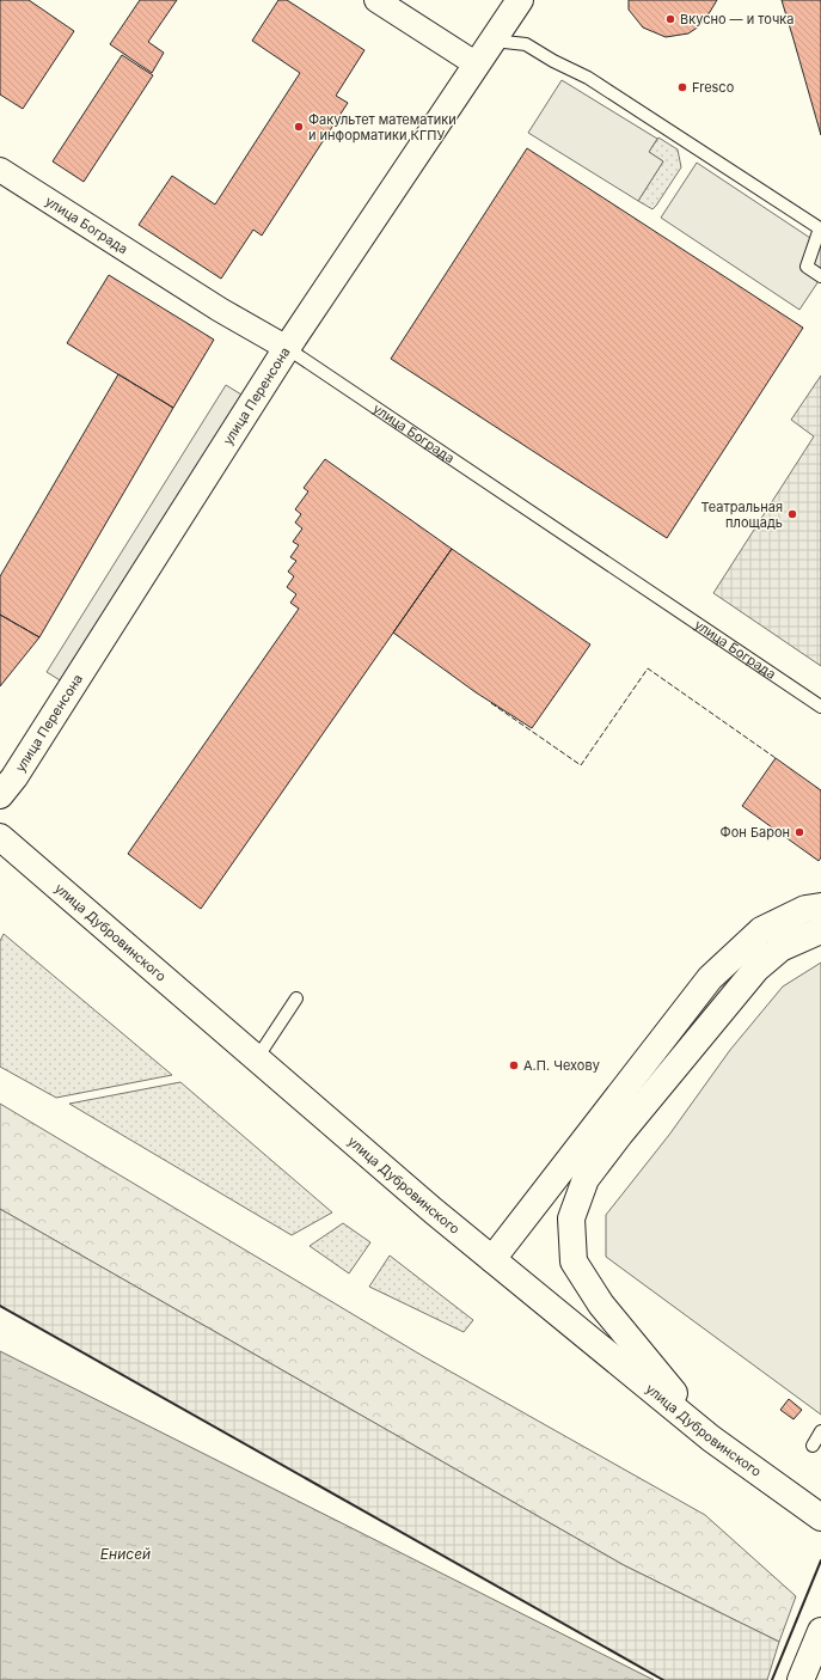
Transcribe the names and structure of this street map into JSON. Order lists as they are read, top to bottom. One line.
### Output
{"streets":{"main road":["улица Перенсона","улица Дубровинского"],"street":["улица Бограда"]},"crossings":[["улица Бограда","улица Перенсона"]],"water":["Енисей"],"places":["Вкусно — и точка","Fresco","Факультет математики и информатики КГПУ","Театральная площадь","Фон Барон","А.П. Чехову"]}
